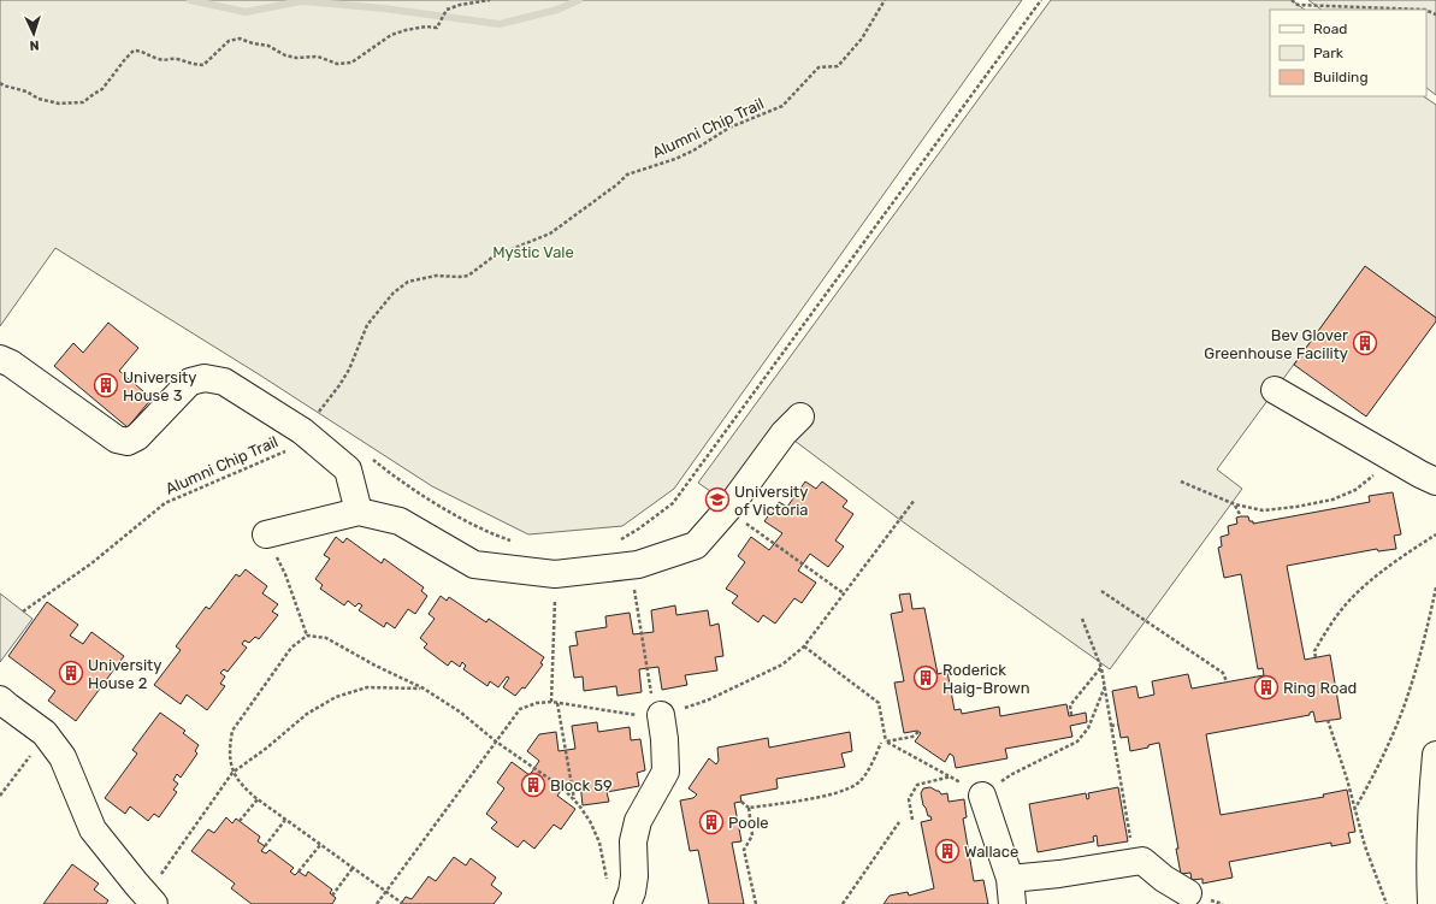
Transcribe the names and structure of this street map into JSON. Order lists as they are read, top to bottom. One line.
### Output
{"streets":{"path":["Alumni Chip Trail"]},"parks":["Mystic Vale"],"places":{"building":["Bev Glover Greenhouse Facility","University House 3","University House 2","Roderick Haig-Brown","Ring Road","Block 59","Poole","Wallace"],"school or university":["University of Victoria"]},"legend":["Road","Park","Building"],"north":"bottom"}
